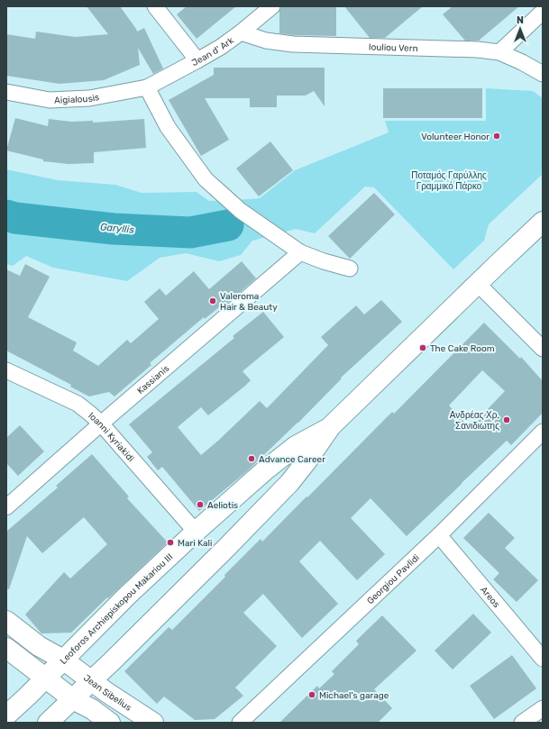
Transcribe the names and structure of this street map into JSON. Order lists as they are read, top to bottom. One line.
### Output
{"streets":{"main road":["Leoforos Archiepiskopou Makariou III","Jean Sibelius"],"street":["Iouliou Vern","Jean d' Ark","Aigialousis","Kassianis","Ioanni Kyriakidi","Georgiou Pavlidi","Areos"]},"crossings":[["Iouliou Vern","Jean d' Ark"],["Jean d' Ark","Aigialousis"],["Kassianis","Ioanni Kyriakidi"],["Ioanni Kyriakidi","Leoforos Archiepiskopou Makariou III"],["Georgiou Pavlidi","Areos"],["Leoforos Archiepiskopou Makariou III","Jean Sibelius"]],"water":["Garyllis"],"parks":["Ποταμός Γαρύλλης Γραμμικό Πάρκο"],"places":["Volunteer Honor","Valeroma Hair & Beauty","The Cake Room","Ανδρέας Χρ. Σανιδιωτης","Advance Career","Aeliotis","Mari Kali","Michael's garage"],"north":"top"}
